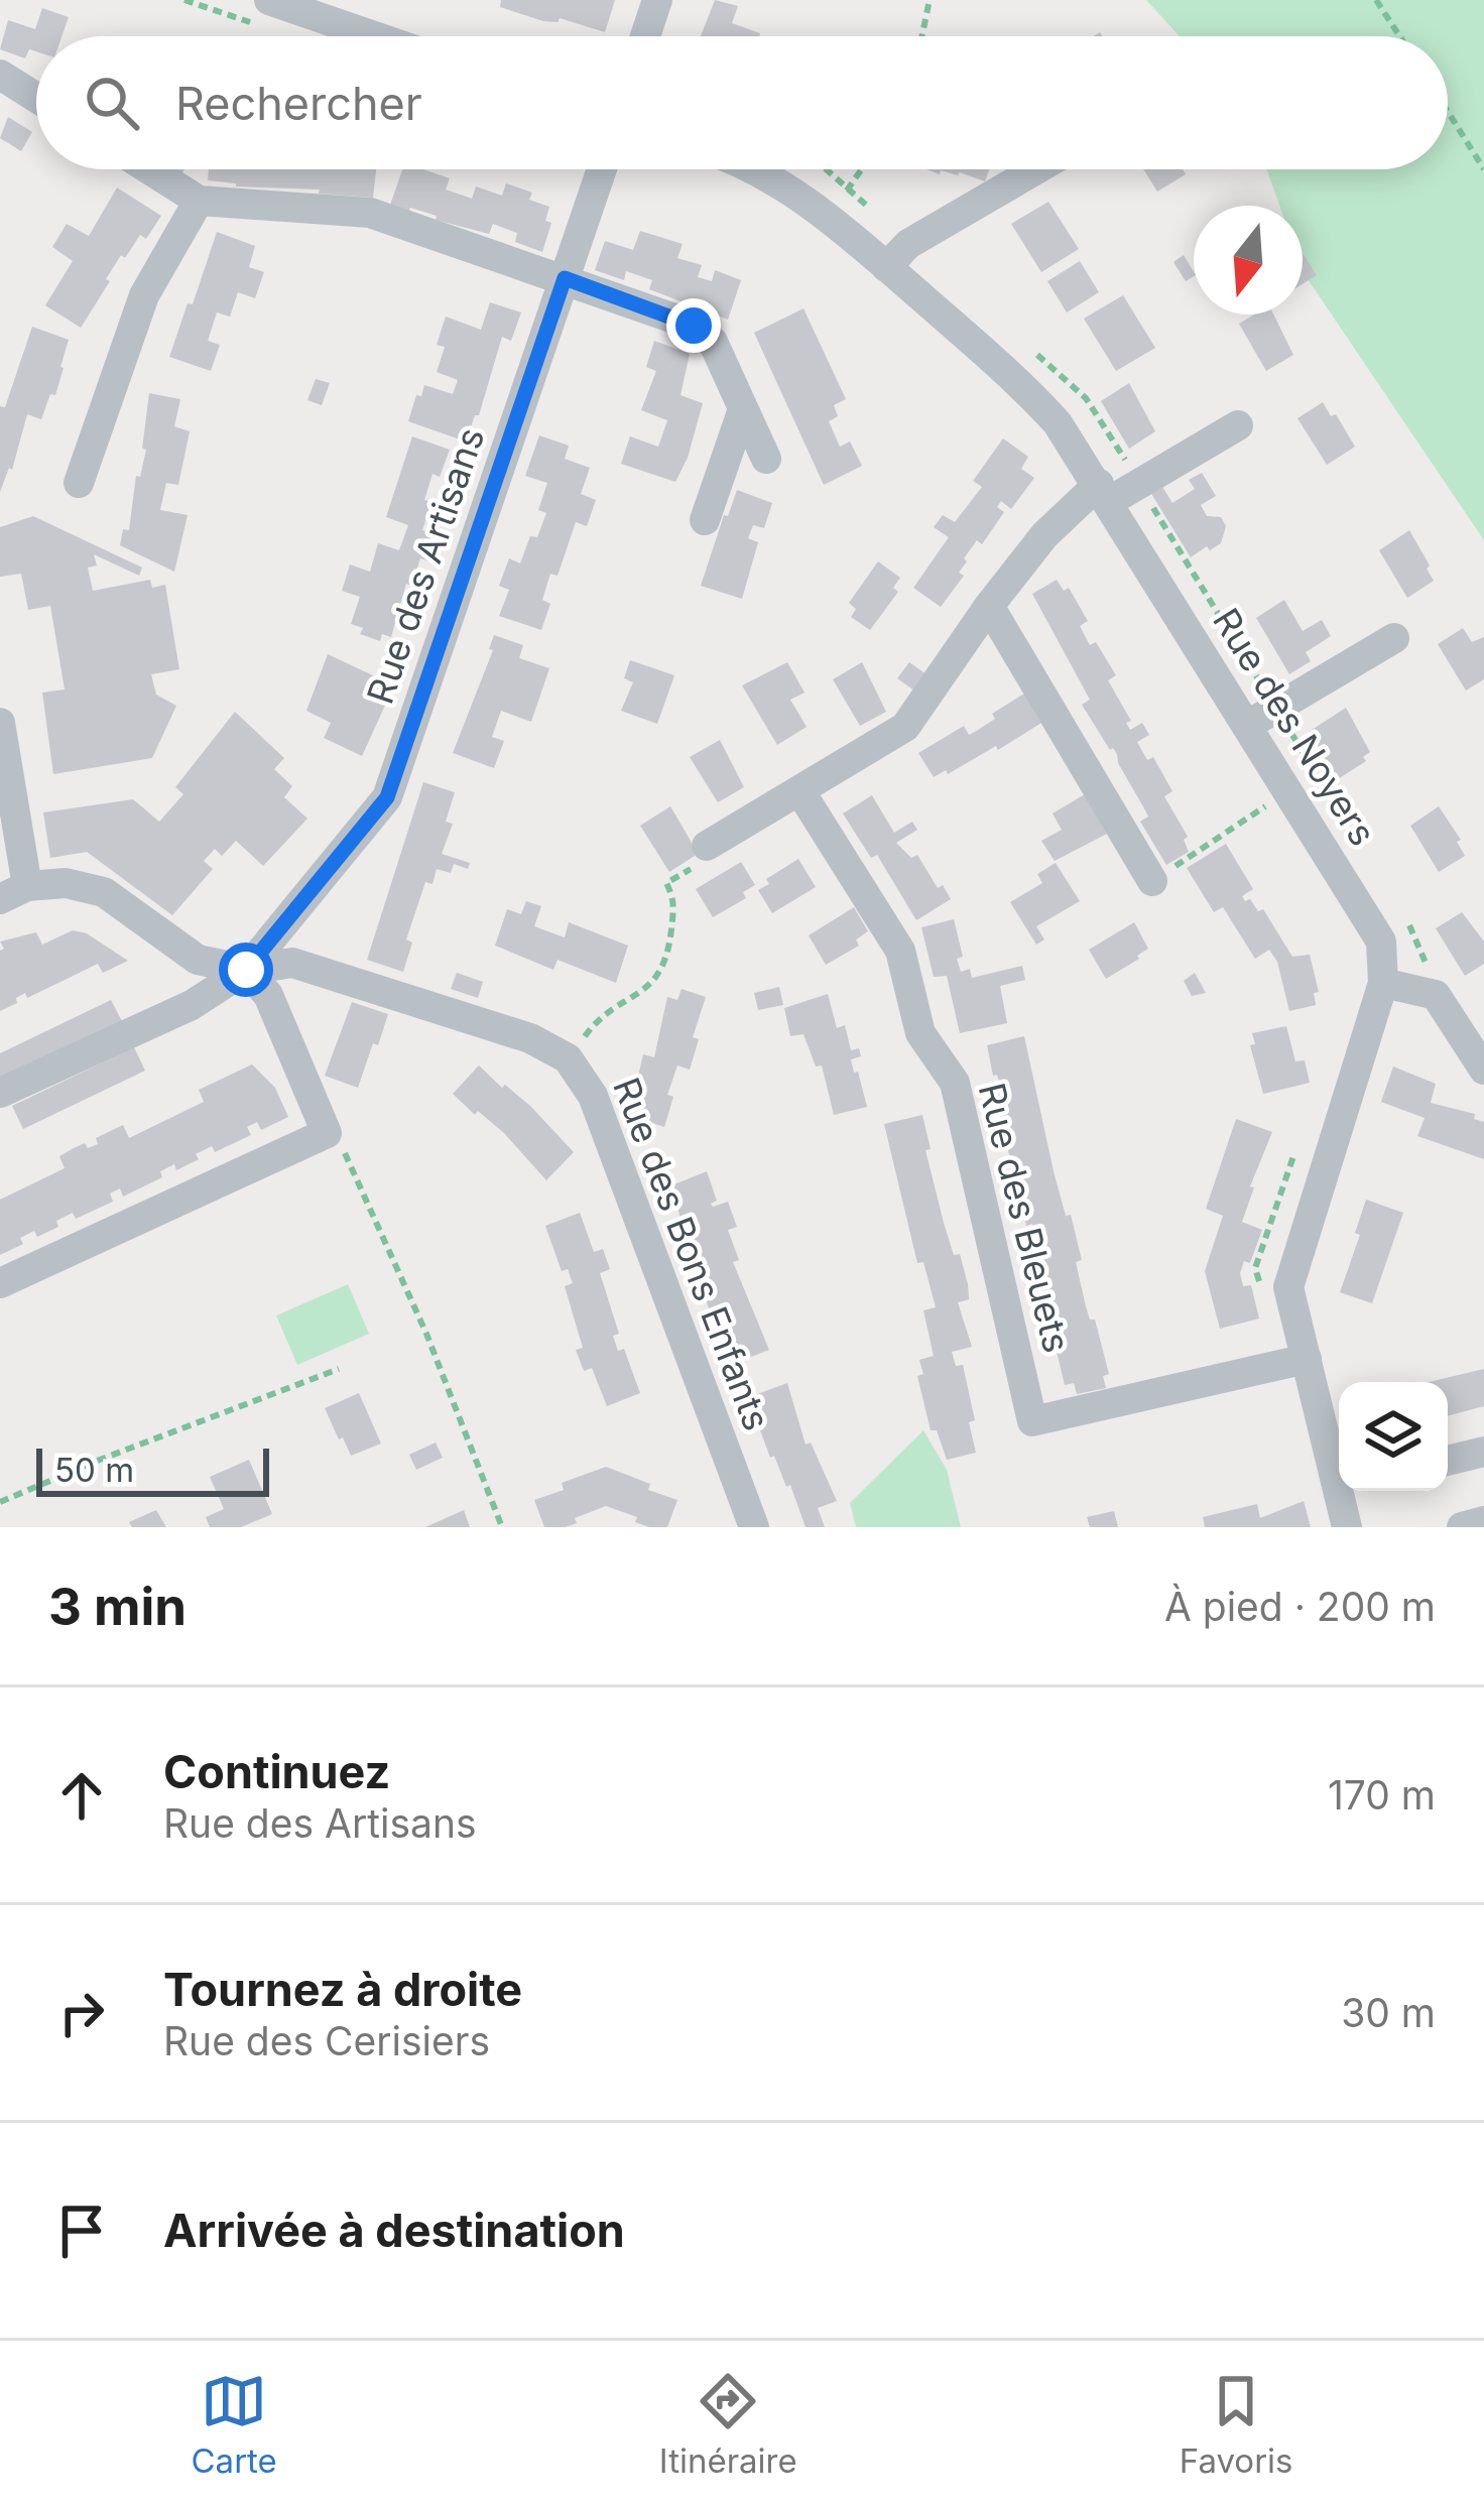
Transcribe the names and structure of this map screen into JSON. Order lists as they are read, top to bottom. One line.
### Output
{"streets":{"street":["Rue des Artisans","Rue des Noyers","Rue des Bleuets","Rue des Bons Enfants"]},"crossings":[["Rue des Artisans","Rue des Bons Enfants"],["Rue des Noyers","Rue des Bleuets"]],"scale_bar":"50 m","north":"bottom","page":{"search":"Rechercher","scale":"50 m","heading":["3 min","À pied · 200 m"],"list":[["Continuez","Rue des Artisans","170 m"],["Tournez à droite","Rue des Cerisiers","30 m"],"Arrivée à destination"],"nav":["Carte","Itinéraire","Favoris"]}}
